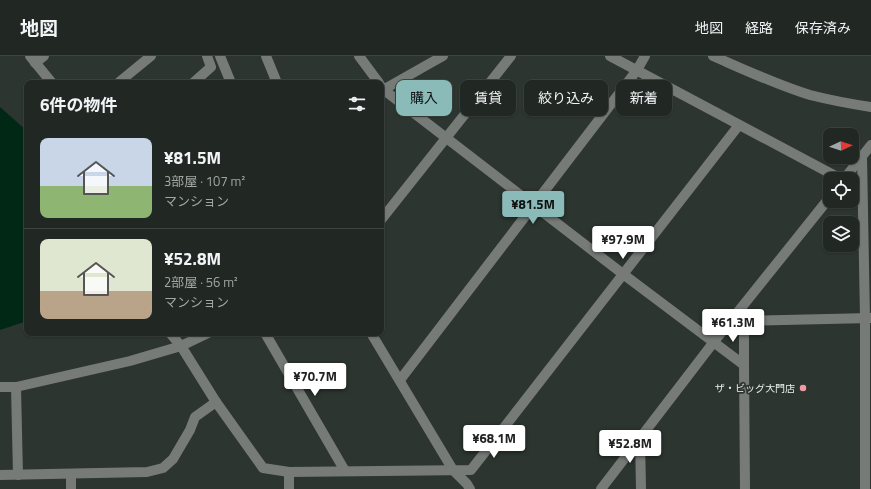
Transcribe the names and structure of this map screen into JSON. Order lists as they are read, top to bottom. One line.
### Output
{"places":["ザ・ビッグ大門店"],"north":"right","page":{"header":"地図","nav":["地図","経路","保存済み"],"chip":["購入","賃貸","絞り込み","新着"],"heading":"6件の物件","list":[{"name":"¥81.5M","note":"3部屋 · 107 m² · マンション"},{"name":"¥52.8M","note":"2部屋 · 56 m² · マンション"}],"price":["¥81.5M","¥97.9M","¥61.3M","¥70.7M","¥68.1M","¥52.8M"]}}
